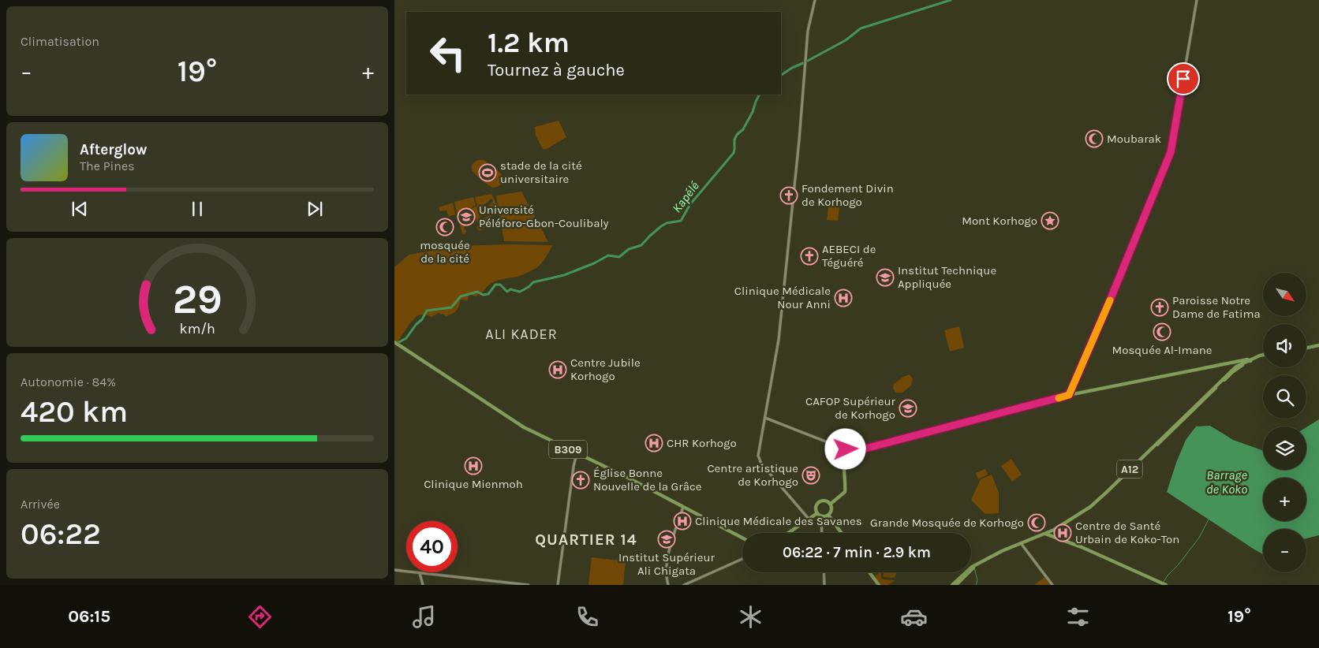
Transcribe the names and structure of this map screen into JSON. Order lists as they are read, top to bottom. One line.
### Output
{"streets":{"main road":["B309","A12"]},"districts":["ALI KADER","QUARTIER 14"],"water":["Kapélé","Barrage de Koko"],"places":{"mosque":["Moubarak","mosquée de la cité","Mosquée Al-Imane","Grande Mosquée de Korhogo"],"sports":["stade de la cité universitaire"],"church":["Fondement Divin de Korhogo","AEBECI de Téguéré","Paroisse Notre Dame de Fatima","Église Bonne Nouvelle de la Grâce"],"school or university":["Université Péléforo-Gbon-Coulibaly","Institut Technique Appliquée","CAFOP Supérieur de Korhogo","Institut Supérieur Ali Chigata"],"place":["Mont Korhogo"],"hospital":["Clinique Médicale Nour Anni","Centre Jubile Korhogo","CHR Korhogo","Clinique Mienmoh","Clinique Médicale des Savanes","Centre de Santé Urbain de Koko-Ton"],"theatre":["Centre artistique de Korhogo"]},"north":"bottom right","page":{"tile":["Climatisation",["Autonomie · 84%","420 km"],["Arrivée","06:22"]],"turn":["1.2 km","Tournez à gauche"],"heat":["−","19°","+"],"song":["Afterglow","The Pines"],"map_buttons":["+","−"],"limit":"40","trip":"06:22 · 7 min · 2.9 km","tabs":["06:15","19°"],"gauge":["29","km/h"]}}
